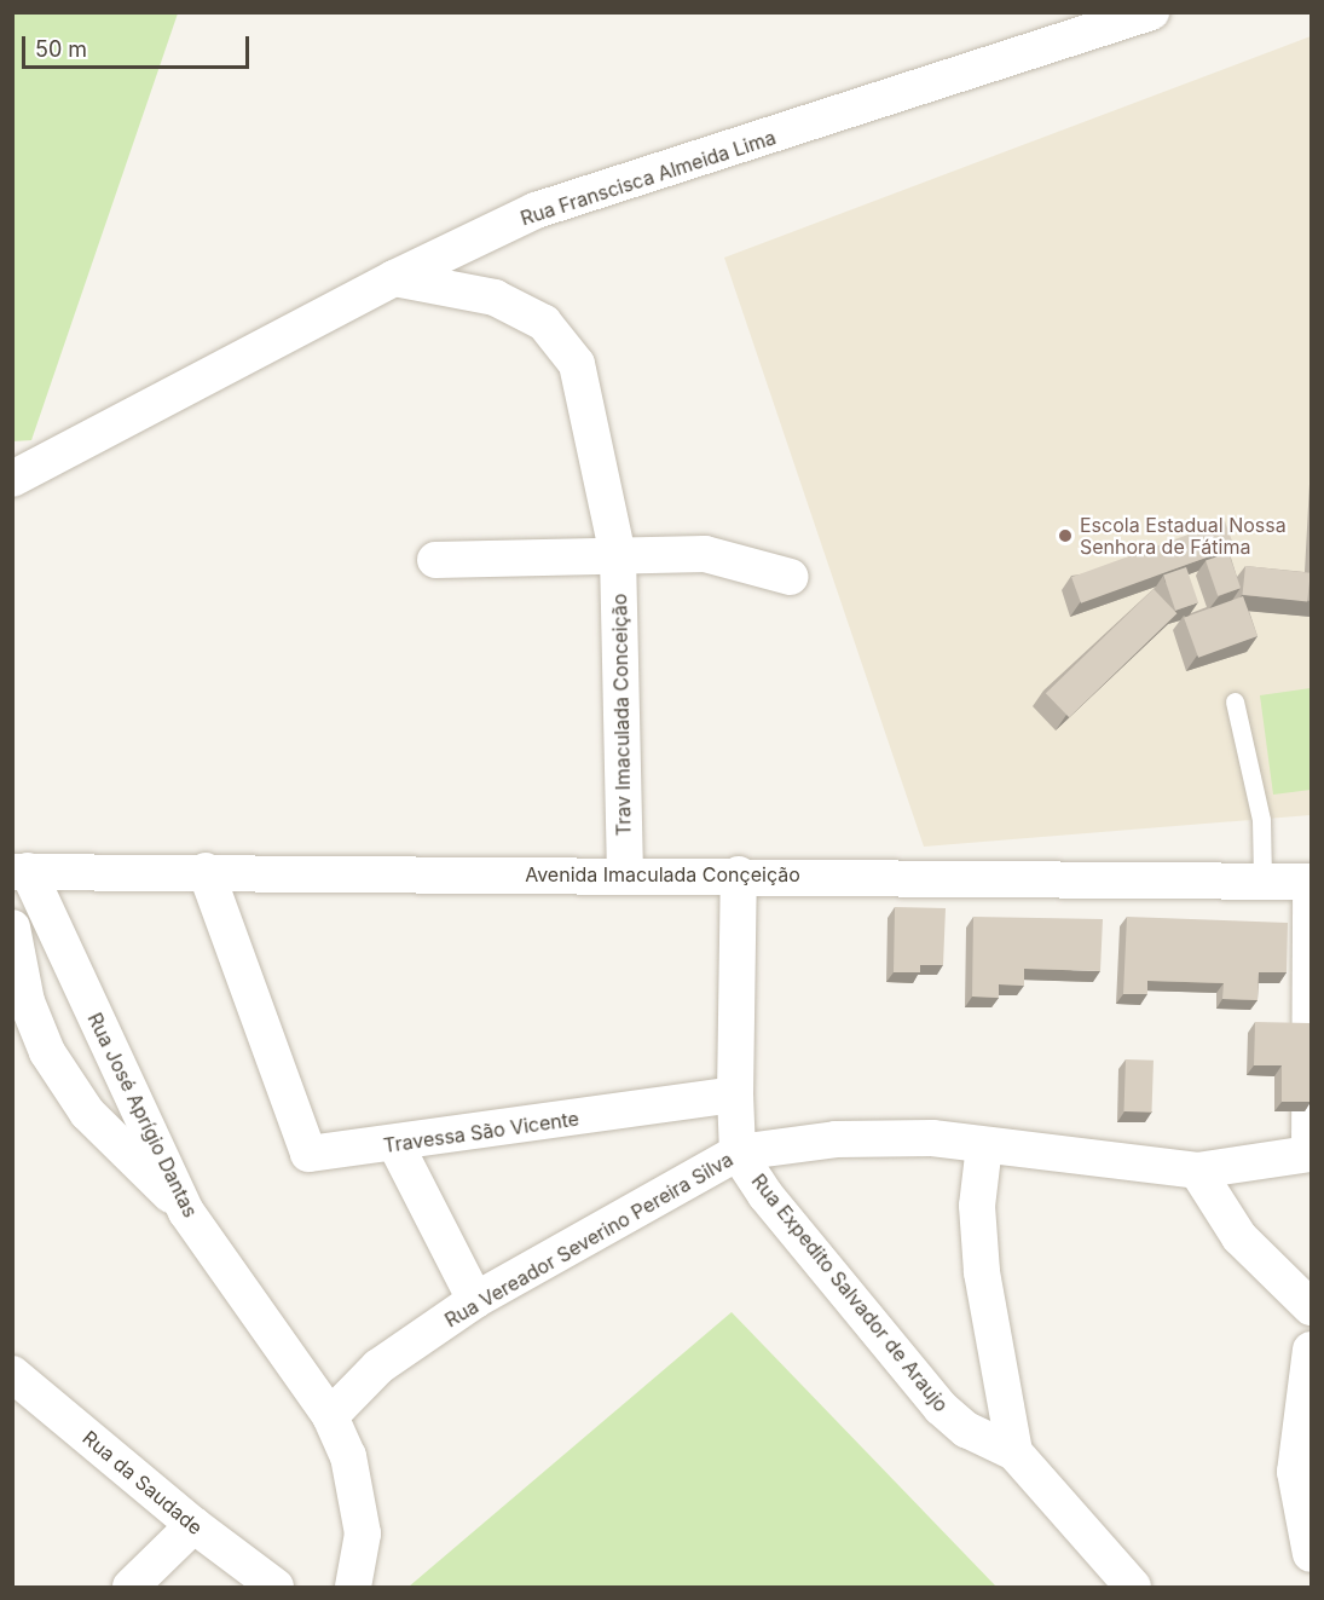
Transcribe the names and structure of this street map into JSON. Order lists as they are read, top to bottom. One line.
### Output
{"streets":{"street":["Rua Franscisca Almeida Lima","Trav Imaculada Conceição","Avenida Imaculada Conçeição","Rua José Aprígio Dantas","Travessa São Vicente","Rua Vereador Severino Pereira Silva","Rua Expedito Salvador de Araujo","Rua da Saudade"]},"crossings":[["Rua Franscisca Almeida Lima","Trav Imaculada Conceição"],["Trav Imaculada Conceição","Avenida Imaculada Conçeição"],["Avenida Imaculada Conçeição","Rua José Aprígio Dantas"],["Avenida Imaculada Conçeição","Travessa São Vicente"],["Rua José Aprígio Dantas","Rua Vereador Severino Pereira Silva"],["Rua Vereador Severino Pereira Silva","Rua Expedito Salvador de Araujo"]],"places":["Escola Estadual Nossa Senhora de Fátima"],"scale_bar":"50 m"}
